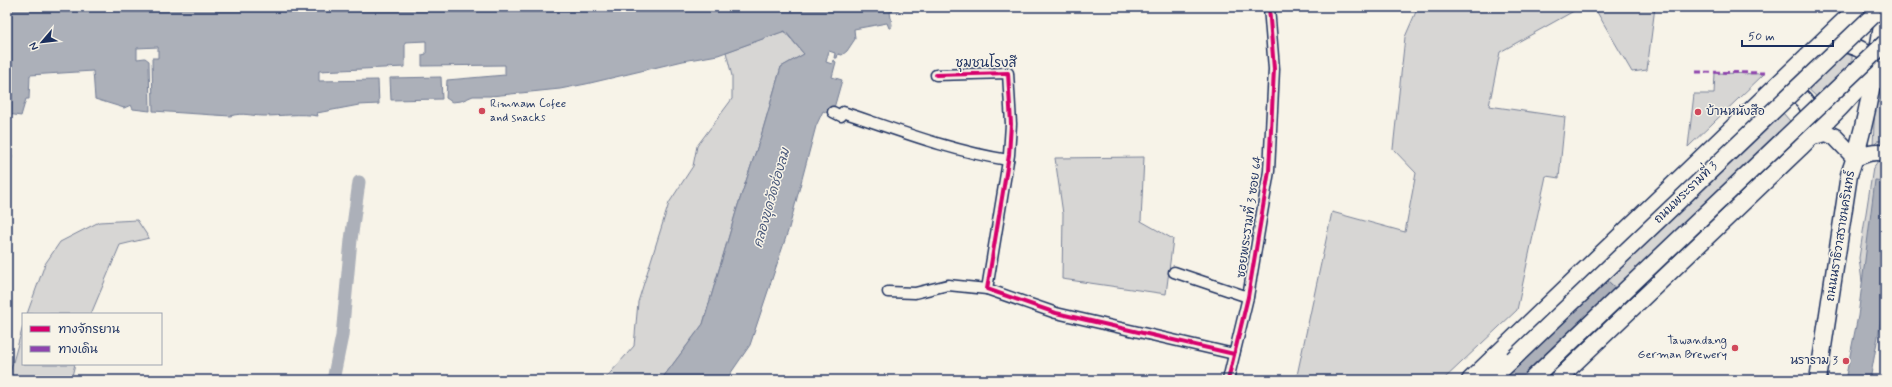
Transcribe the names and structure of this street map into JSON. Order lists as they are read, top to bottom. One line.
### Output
{"streets":{"main road":["ถนนพระรามที่ 3","ถนนนราธิวาสราชนครินทร์"],"street":["ซอยพระรามที่ 3 ซอย 64"]},"districts":["ชุมชนโรงสี"],"water":["คลองขุดวัดช่องลม"],"places":["Rimnam Cofee and snacks","บ้านหนังสือ","Tawandang German Brewery","นราราม 3"],"legend":["ทางจักรยาน","ทางเดิน"],"scale_bar":"50 m","north":"bottom left"}
